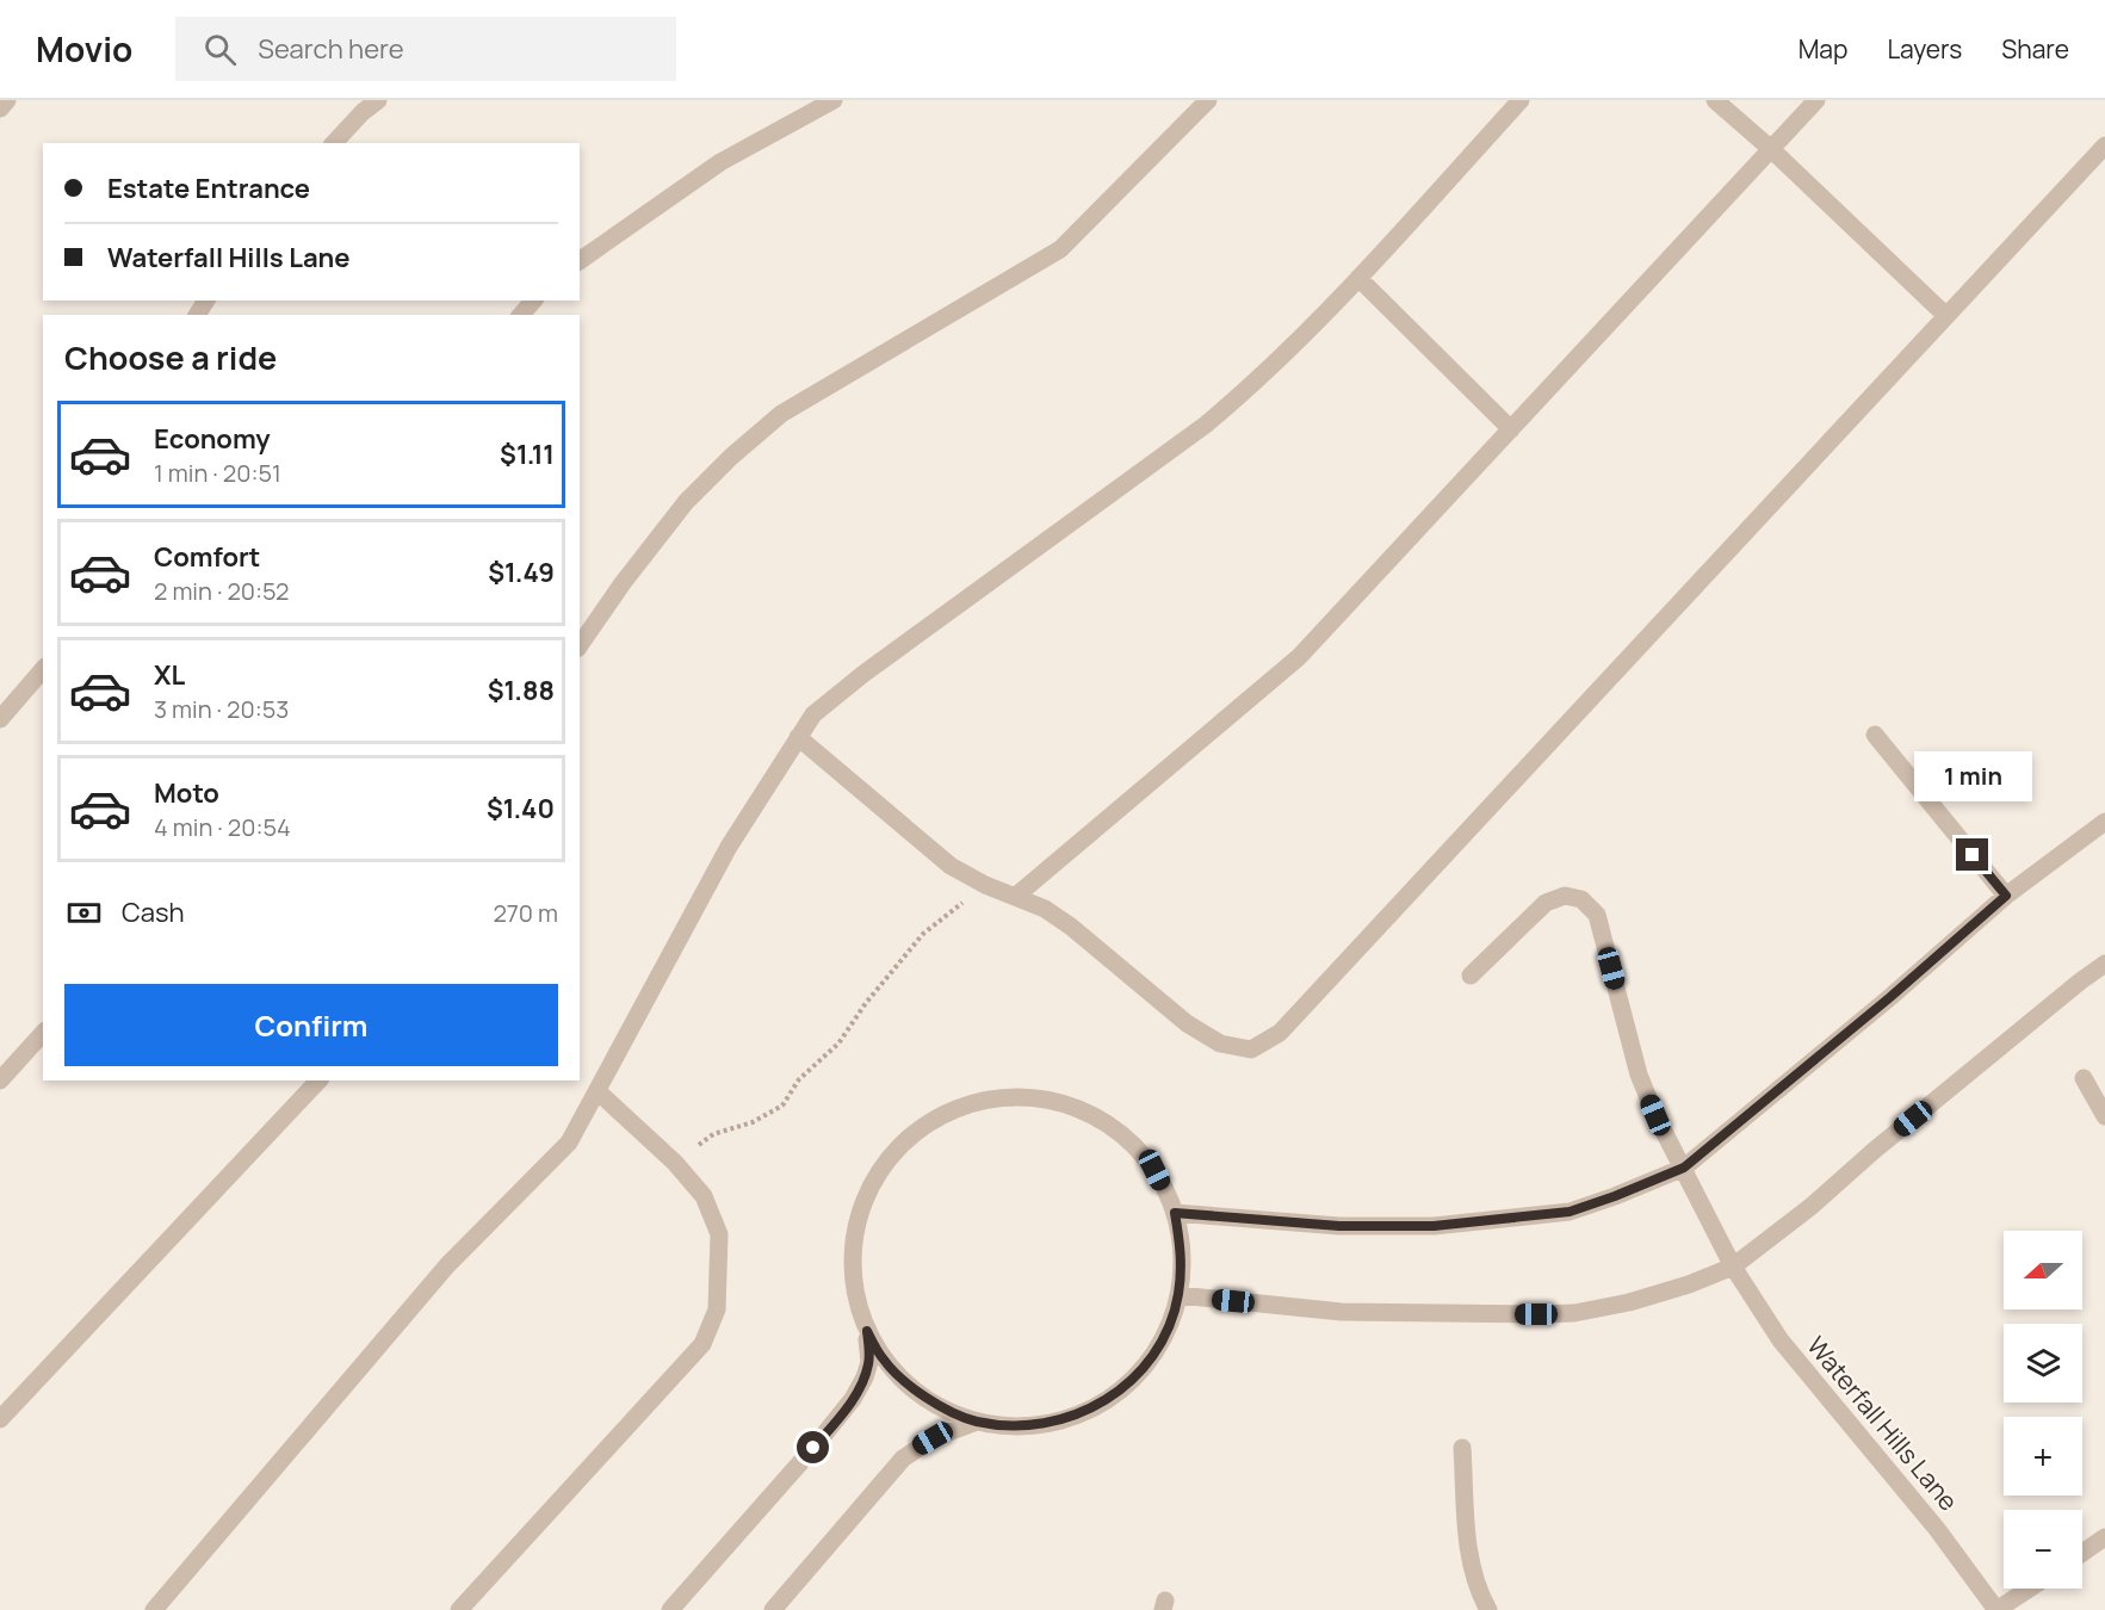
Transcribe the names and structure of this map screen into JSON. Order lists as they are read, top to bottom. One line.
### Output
{"streets":{"street":["Waterfall Hills Lane"]},"north":"left","page":{"header":"Movio","search":"Search here","nav":["Map","Layers","Share"],"banner":["Estate Entrance","Waterfall Hills Lane"],"heading":"Choose a ride","list":[{"name":"Economy","note":"1 min · 20:51","value":"$1.11"},{"name":"Comfort","note":"2 min · 20:52","value":"$1.49"},{"name":"XL","note":"3 min · 20:53","value":"$1.88"},{"name":"Moto","note":"4 min · 20:54","value":"$1.40"}],"bubble":"1 min","pay":["Cash","270 m"],"buttons":"Confirm","map_buttons":["+","−"]}}
